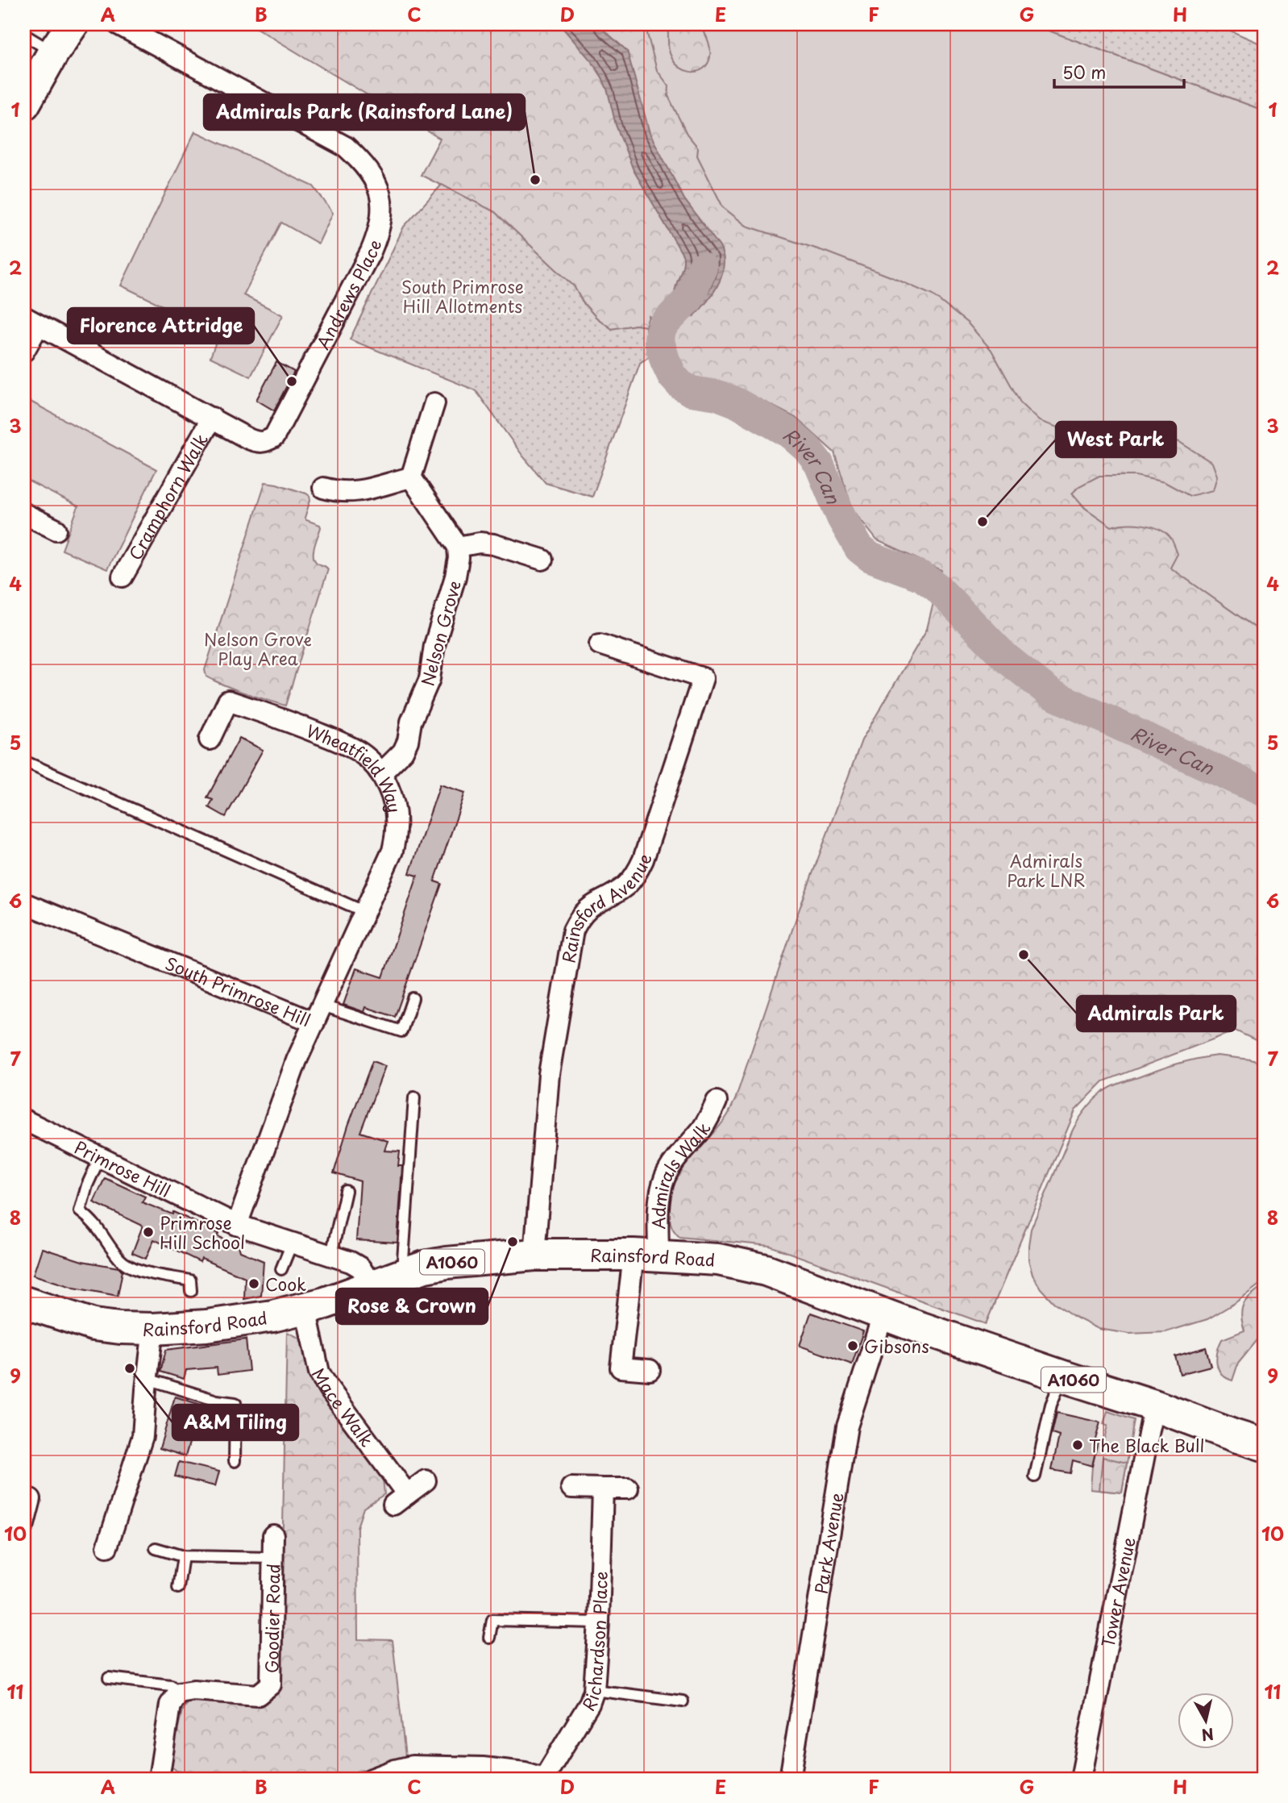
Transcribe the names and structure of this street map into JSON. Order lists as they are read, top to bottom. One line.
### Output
{"streets":{"main road":["Rainsford Road","A1060"],"street":["Andrews Place","Cramphorn Walk","Nelson Grove","Wheatfield Way","Rainsford Avenue","South Primrose Hill","Primrose Hill","Admirals Walk","Mace Walk","Park Avenue","Tower Avenue","Goodier Road","Richardson Place"]},"crossings":[["Andrews Place","Cramphorn Walk"],["Nelson Grove","Wheatfield Way"],["Wheatfield Way","South Primrose Hill"],["Rainsford Avenue","Rainsford Road"],["South Primrose Hill","Primrose Hill"],["Primrose Hill","Rainsford Road"],["Admirals Walk","Rainsford Road"],["Rainsford Road","Mace Walk"],["Rainsford Road","Park Avenue"],["Rainsford Road","Tower Avenue"]],"water":["River Can"],"parks":["South Primrose Hill Allotments","Nelson Grove Play Area","Admirals Park LNR"],"places":["Admirals Park (Rainsford Lane)","Florence Attridge","West Park","Admirals Park","Primrose Hill School","Rose & Crown","Cook","Gibsons","A&M Tiling","The Black Bull"],"scale_bar":"50 m","north":"bottom","grid":{"columns":["A","B","C","D","E","F","G","H"],"rows":["1","2","3","4","5","6","7","8","9","10","11"]}}
